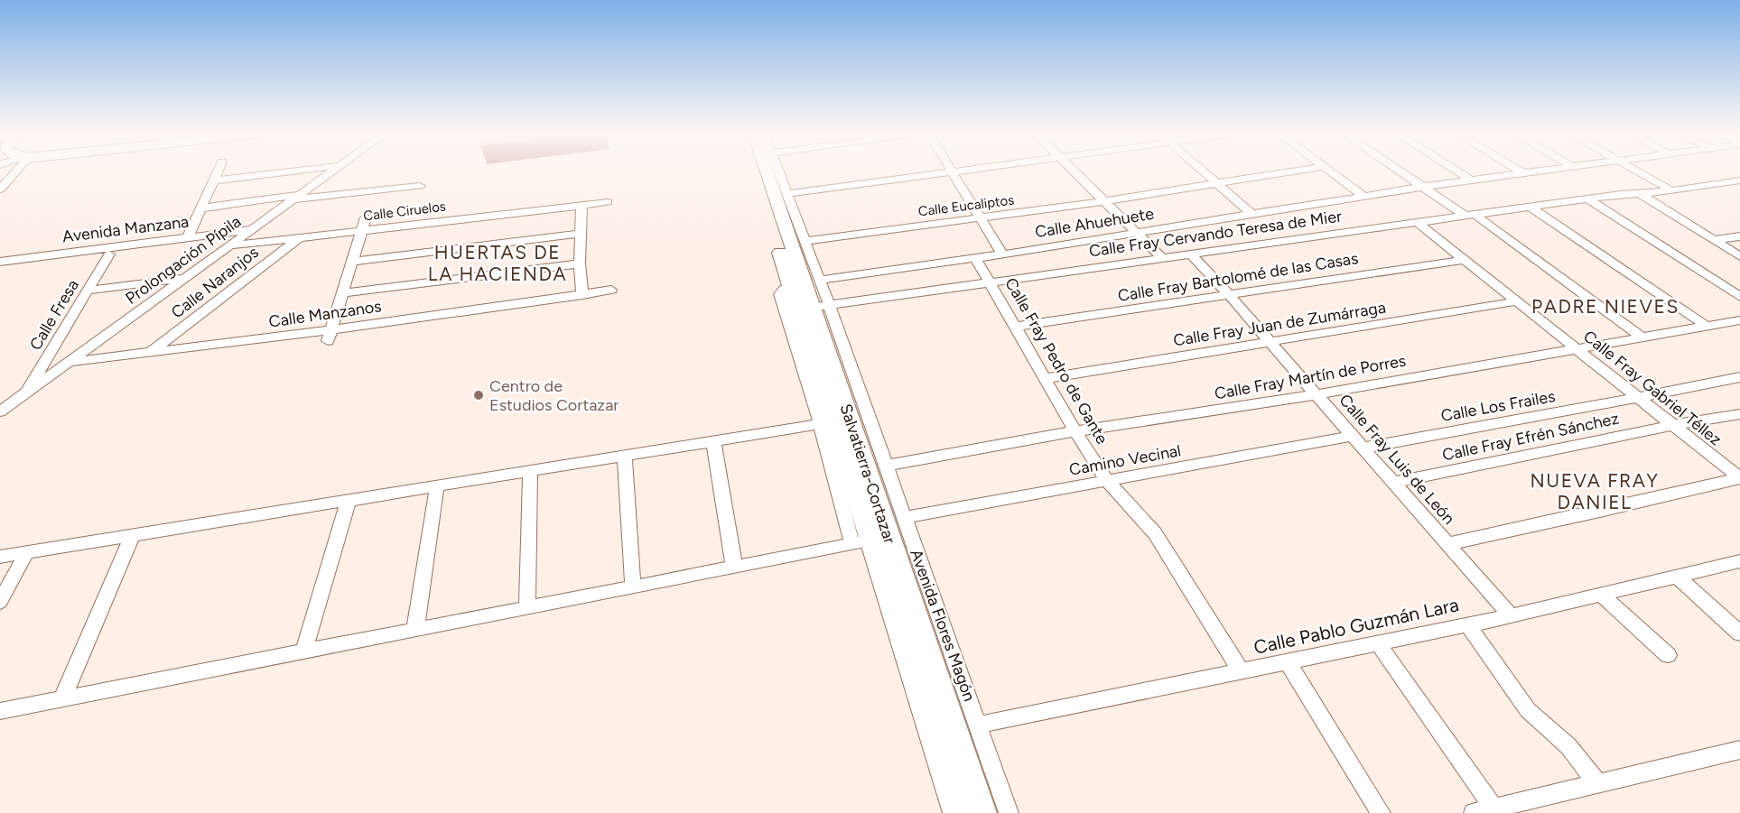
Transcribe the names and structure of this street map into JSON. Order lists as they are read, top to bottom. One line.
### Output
{"streets":{"main road":["Salvatierra-Cortazar"],"street":["Calle Eucaliptos","Calle Ciruelos","Calle Ahuehuete","Avenida Manzana","Calle Fray Cervando Teresa de Mier","Prolongación Pípila","Calle Fray Bartolomé de las Casas","Calle Naranjos","Calle Manzanos","Calle Fresa","Calle Fray Juan de Zumárraga","Calle Fray Pedro de Gante","Calle Fray Martín de Porres","Calle Fray Gabriel Téllez","Calle Los Frailes","Calle Fray Efrén Sánchez","Calle Fray Luis de León","Camino Vecinal","Avenida Flores Magón","Calle Pablo Guzmán Lara"]},"crossings":[["Calle Eucaliptos","Avenida Flores Magón"],["Calle Ciruelos","Prolongación Pípila"],["Calle Ciruelos","Calle Naranjos"],["Calle Ahuehuete","Calle Fray Cervando Teresa de Mier"],["Calle Ahuehuete","Calle Fray Pedro de Gante"],["Calle Ahuehuete","Salvatierra-Cortazar"],["Calle Ahuehuete","Avenida Flores Magón"],["Avenida Manzana","Prolongación Pípila"],["Avenida Manzana","Calle Fresa"],["Calle Fray Cervando Teresa de Mier","Calle Fray Pedro de Gante"],["Calle Fray Cervando Teresa de Mier","Calle Fray Gabriel Téllez"],["Calle Fray Cervando Teresa de Mier","Calle Fray Luis de León"],["Calle Fray Cervando Teresa de Mier","Salvatierra-Cortazar"],["Calle Fray Cervando Teresa de Mier","Avenida Flores Magón"],["Prolongación Pípila","Calle Manzanos"],["Prolongación Pípila","Calle Fresa"],["Calle Fray Bartolomé de las Casas","Calle Fray Pedro de Gante"],["Calle Fray Bartolomé de las Casas","Calle Fray Gabriel Téllez"],["Calle Fray Bartolomé de las Casas","Calle Fray Luis de León"],["Calle Naranjos","Calle Manzanos"],["Calle Fray Juan de Zumárraga","Calle Fray Pedro de Gante"],["Calle Fray Juan de Zumárraga","Calle Fray Gabriel Téllez"],["Calle Fray Juan de Zumárraga","Calle Fray Luis de León"],["Calle Fray Pedro de Gante","Calle Fray Martín de Porres"],["Calle Fray Pedro de Gante","Camino Vecinal"],["Calle Fray Pedro de Gante","Calle Pablo Guzmán Lara"],["Calle Fray Martín de Porres","Calle Fray Gabriel Téllez"],["Calle Fray Martín de Porres","Calle Fray Luis de León"],["Calle Fray Martín de Porres","Avenida Flores Magón"],["Calle Fray Gabriel Téllez","Calle Los Frailes"],["Calle Fray Gabriel Téllez","Calle Fray Efrén Sánchez"],["Calle Los Frailes","Calle Fray Luis de León"],["Calle Fray Efrén Sánchez","Calle Fray Luis de León"],["Calle Fray Luis de León","Camino Vecinal"],["Calle Fray Luis de León","Calle Pablo Guzmán Lara"],["Camino Vecinal","Avenida Flores Magón"],["Salvatierra-Cortazar","Avenida Flores Magón"],["Avenida Flores Magón","Calle Pablo Guzmán Lara"]],"districts":["HUERTAS DE LA HACIENDA","PADRE NIEVES","NUEVA FRAY DANIEL"],"places":["Centro de Estudios Cortazar"]}
